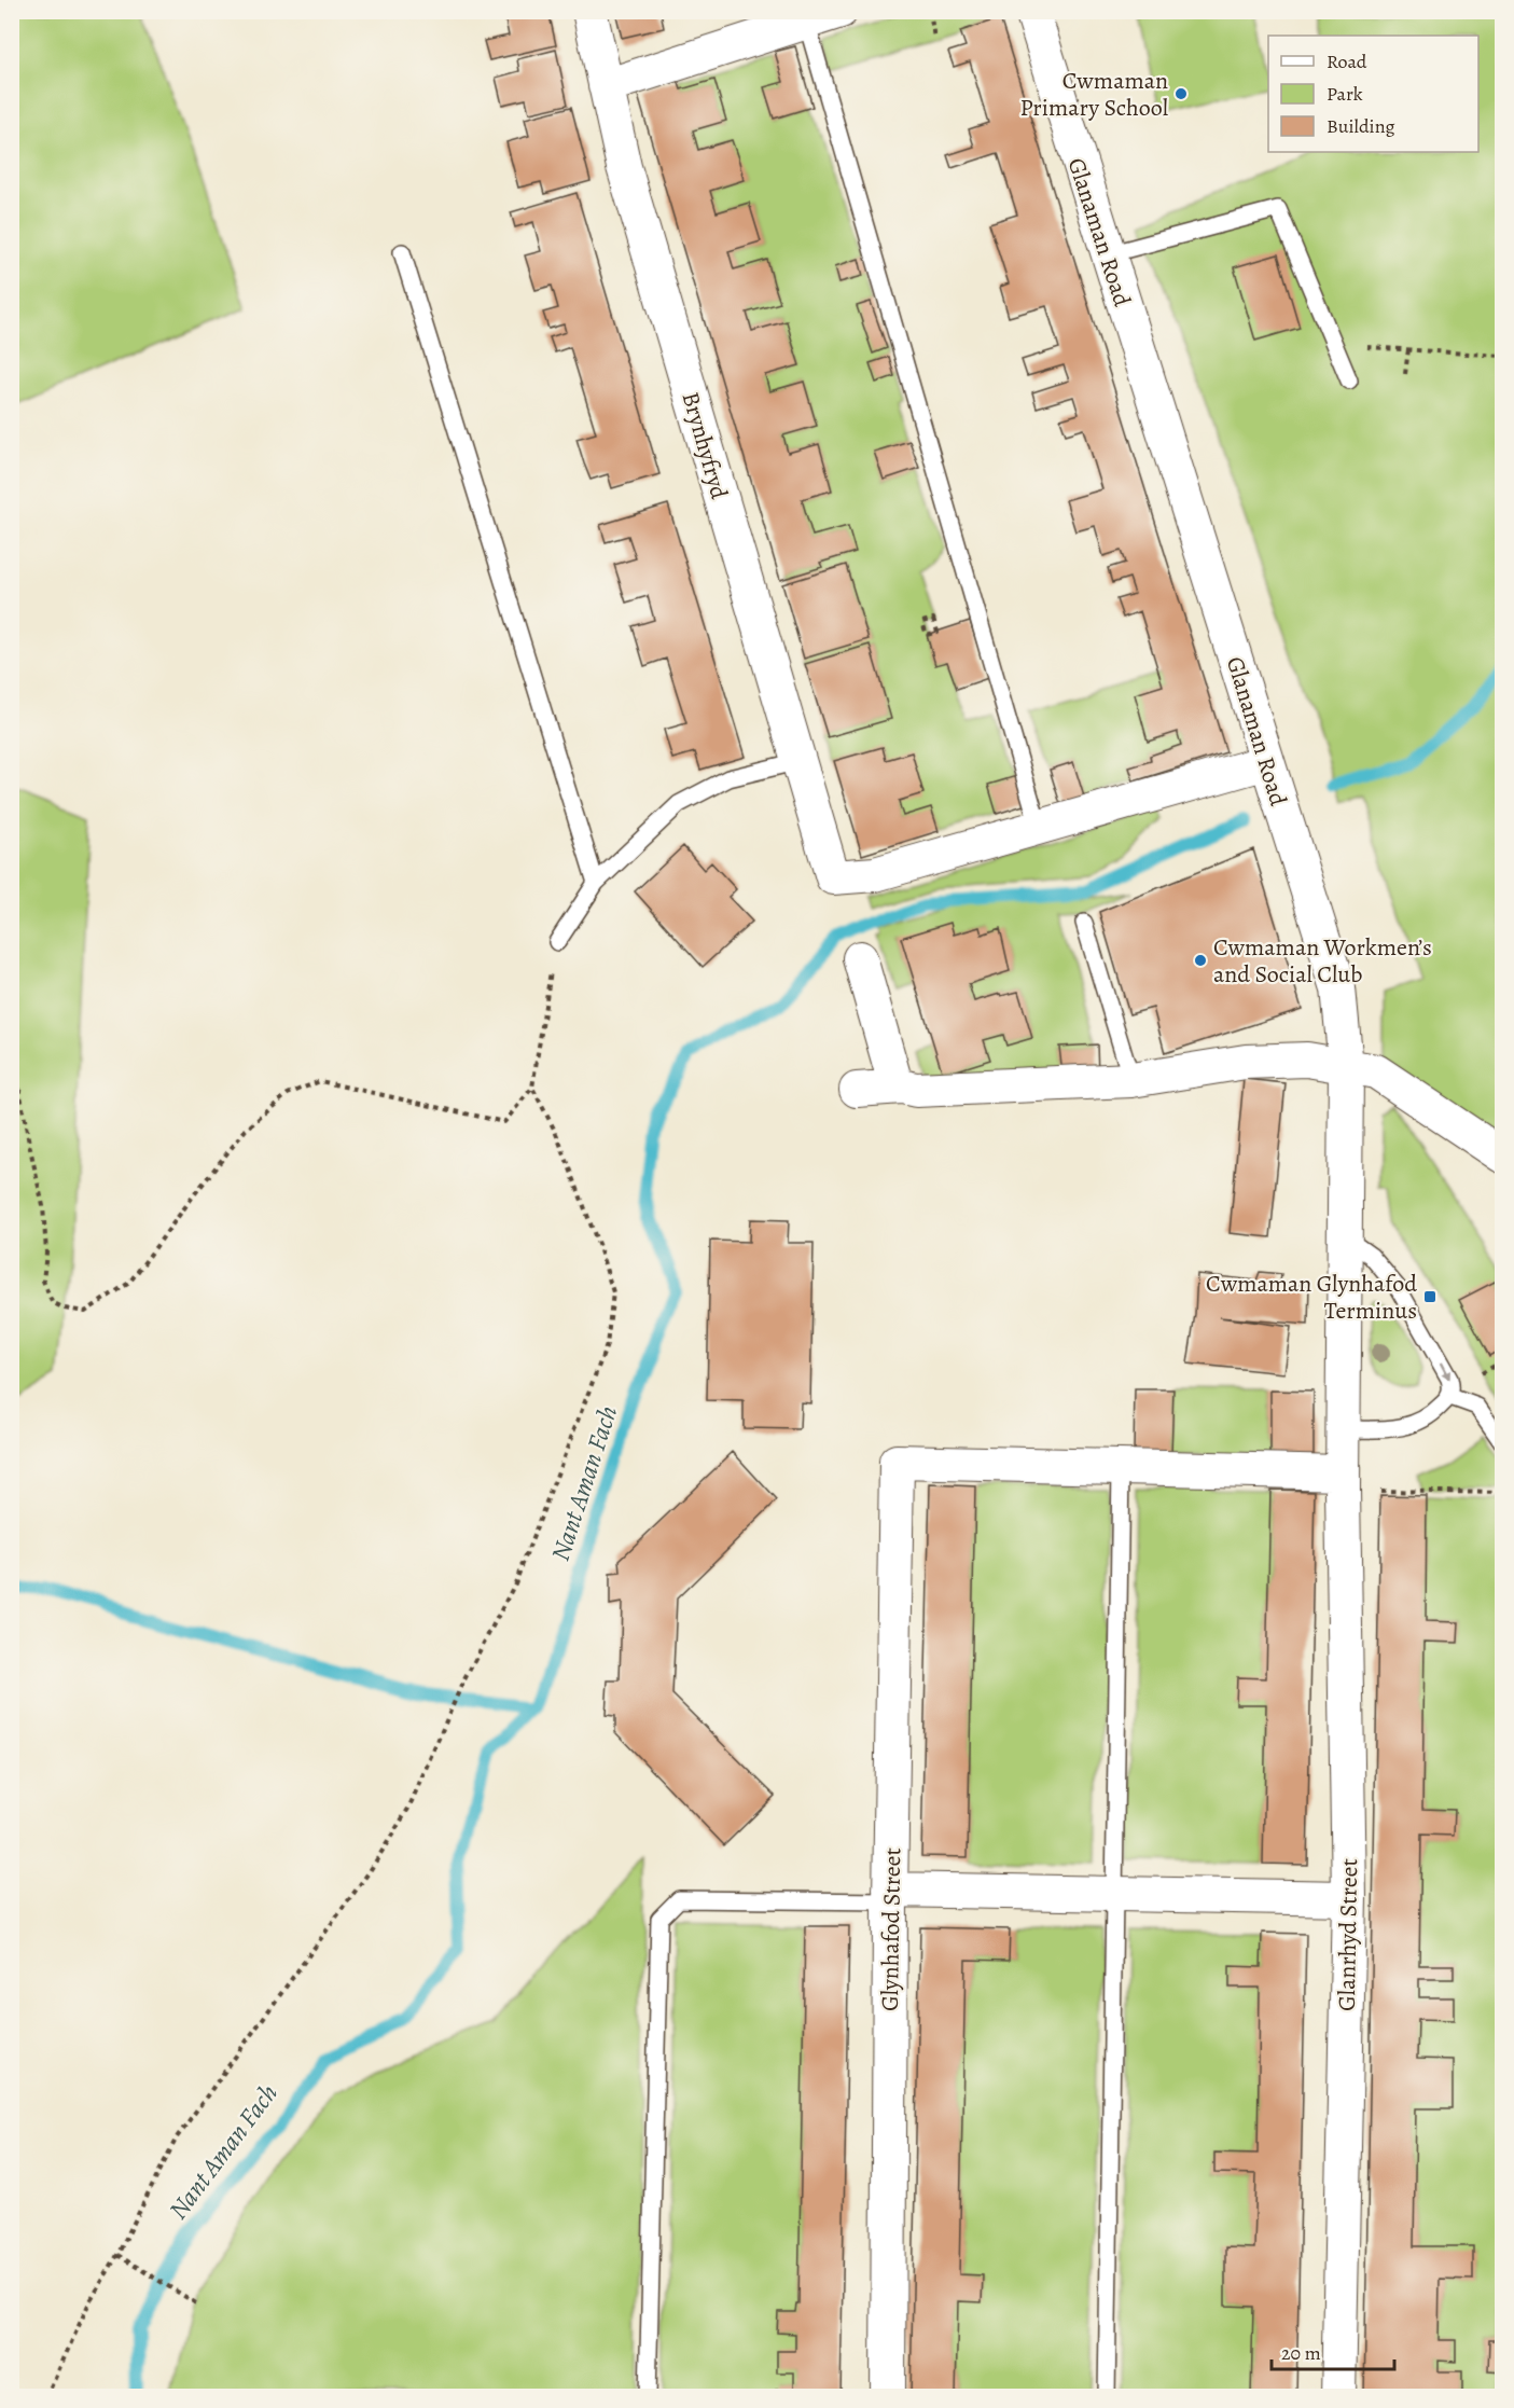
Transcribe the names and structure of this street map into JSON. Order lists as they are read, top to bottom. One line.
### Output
{"streets":{"street":["Glanaman Road","Brynhyfryd","Glynhafod Street","Glanrhyd Street"]},"crossings":[["Glanaman Road","Glanrhyd Street"]],"water":["Nant Aman Fach"],"places":{"other":["Cwmaman Primary School","Cwmaman Workmen’s and Social Club"],"transit":["Cwmaman Glynhafod Terminus"]},"legend":["Road","Park","Building"],"scale_bar":"20 m"}
